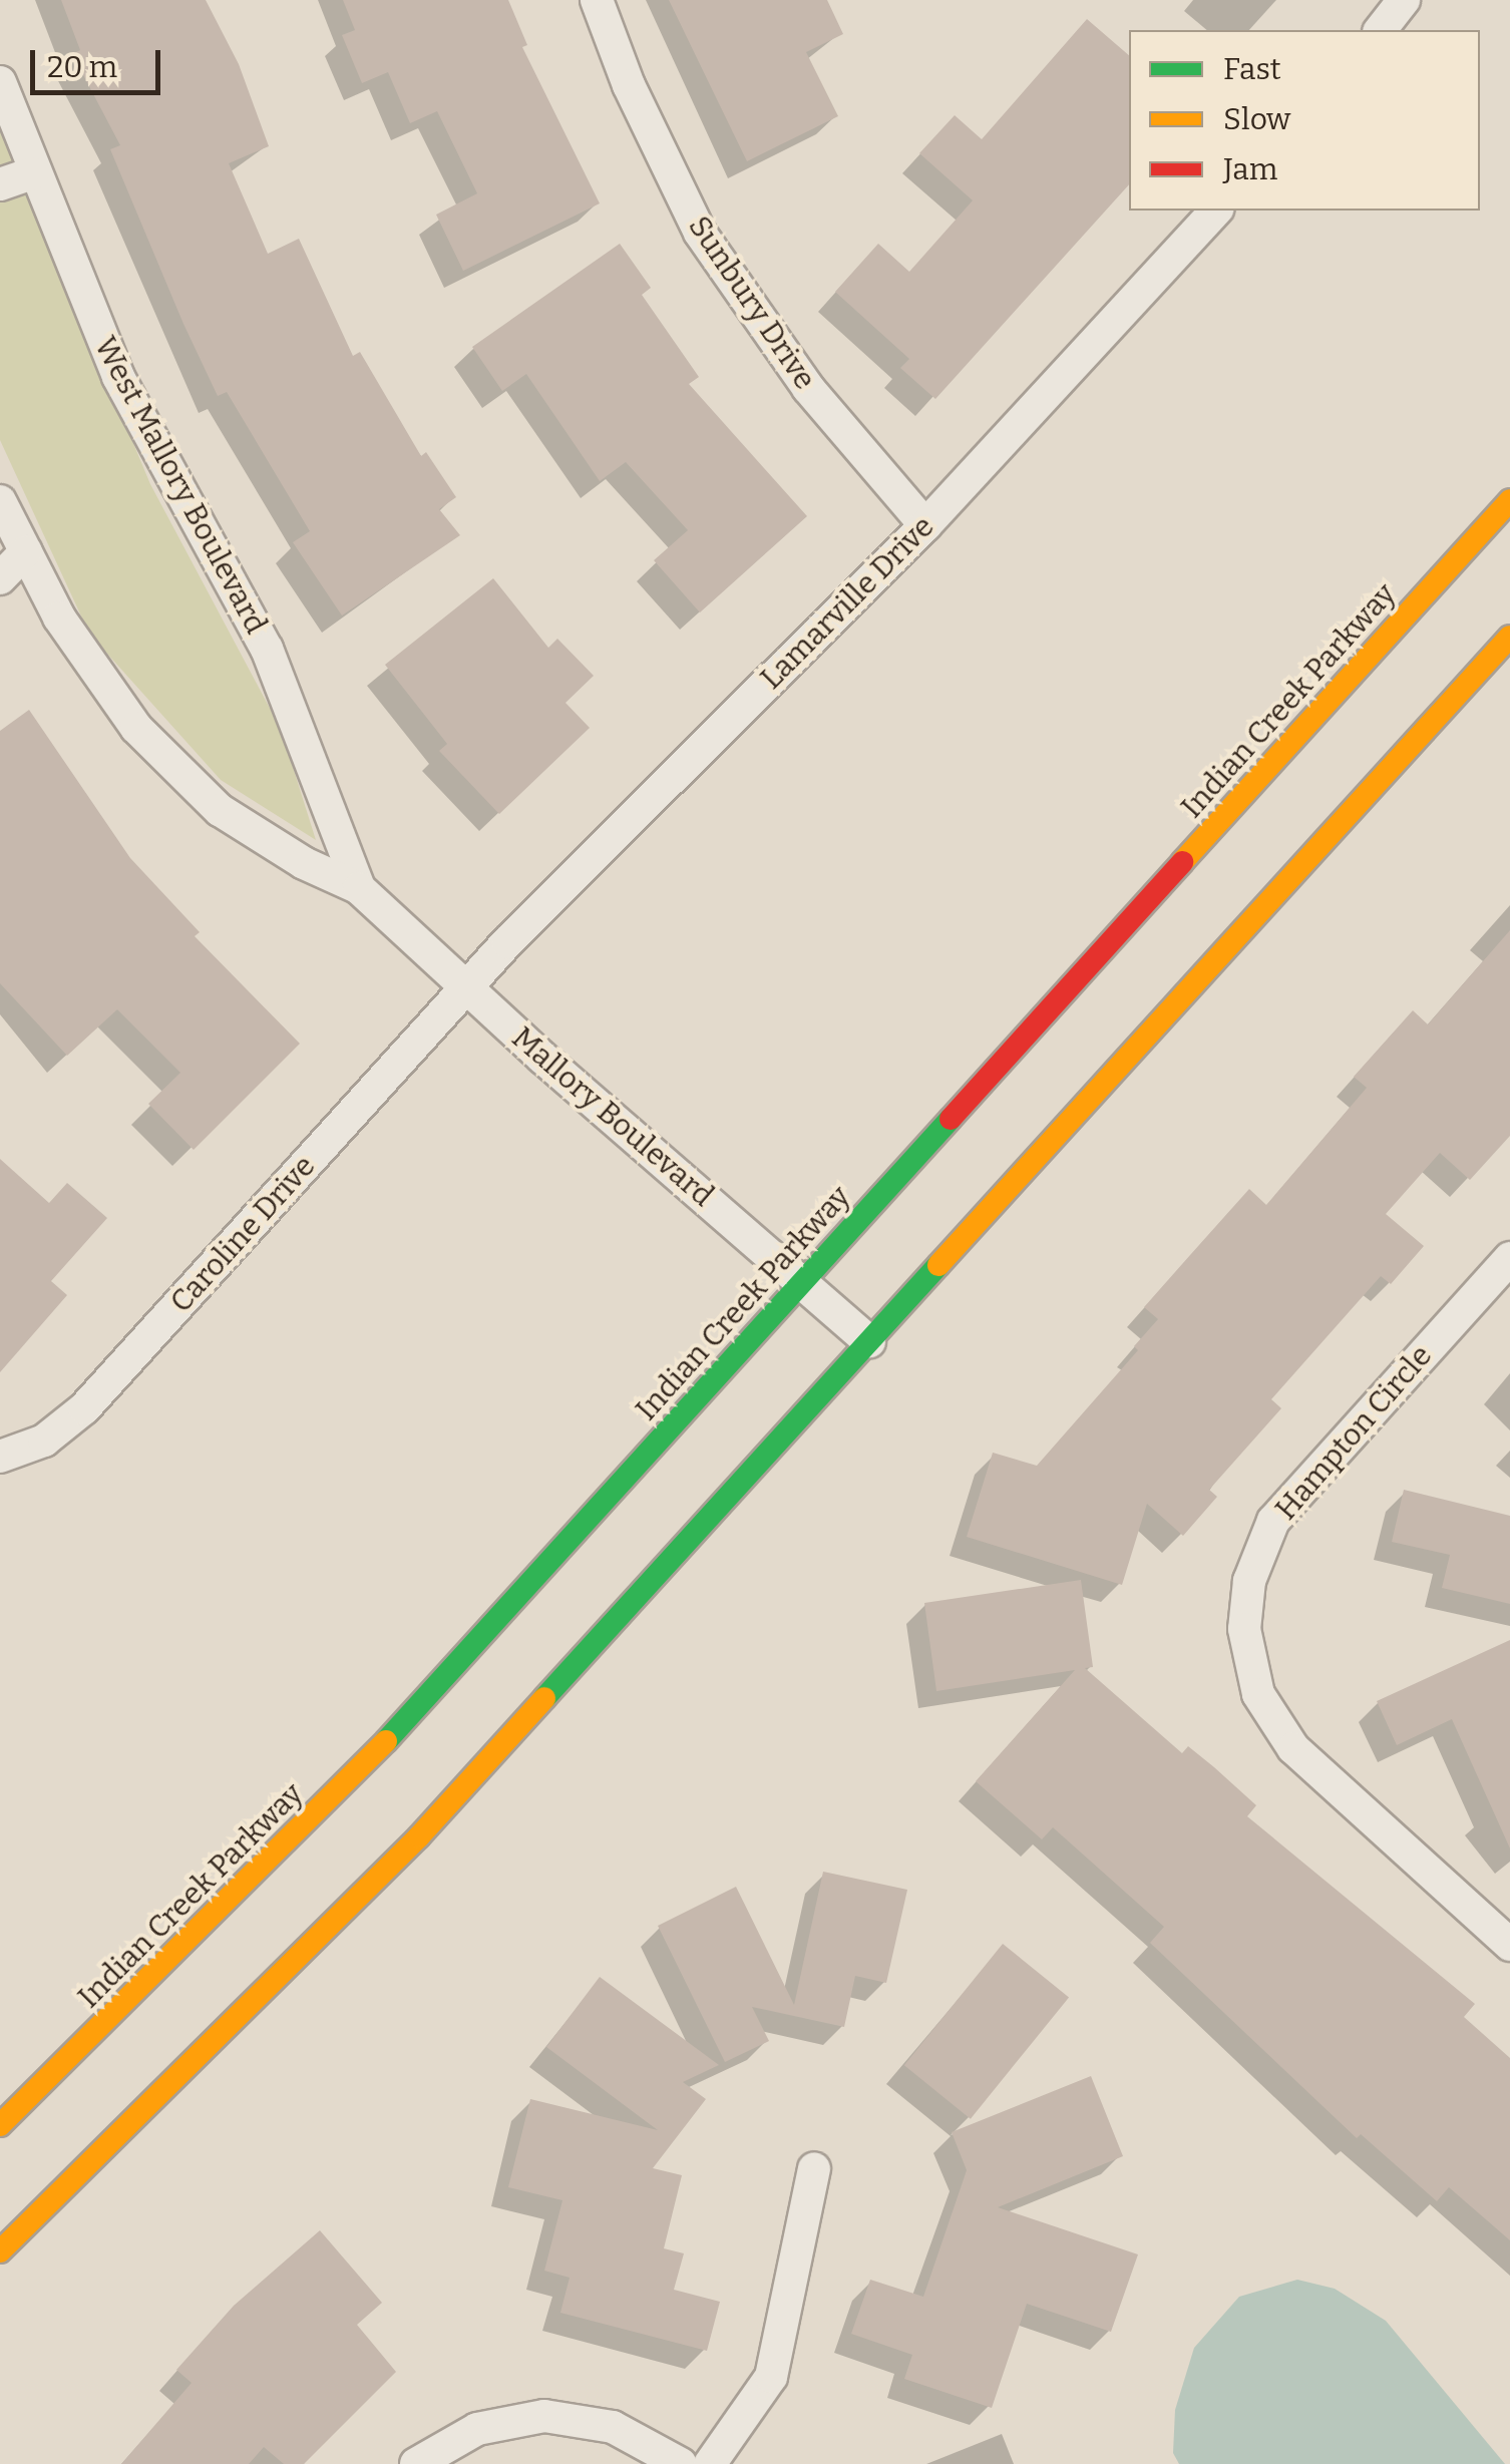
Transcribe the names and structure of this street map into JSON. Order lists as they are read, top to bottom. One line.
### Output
{"streets":{"street":["Sunbury Drive","West Mallory Boulevard","Lamarville Drive","Indian Creek Parkway","Mallory Boulevard","Caroline Drive","Hampton Circle"]},"crossings":[["Sunbury Drive","Lamarville Drive"],["West Mallory Boulevard","Mallory Boulevard"],["Lamarville Drive","Mallory Boulevard"],["Lamarville Drive","Caroline Drive"],["Indian Creek Parkway","Mallory Boulevard"],["Mallory Boulevard","Caroline Drive"]],"legend":["Fast","Slow","Jam"],"scale_bar":"20 m"}
